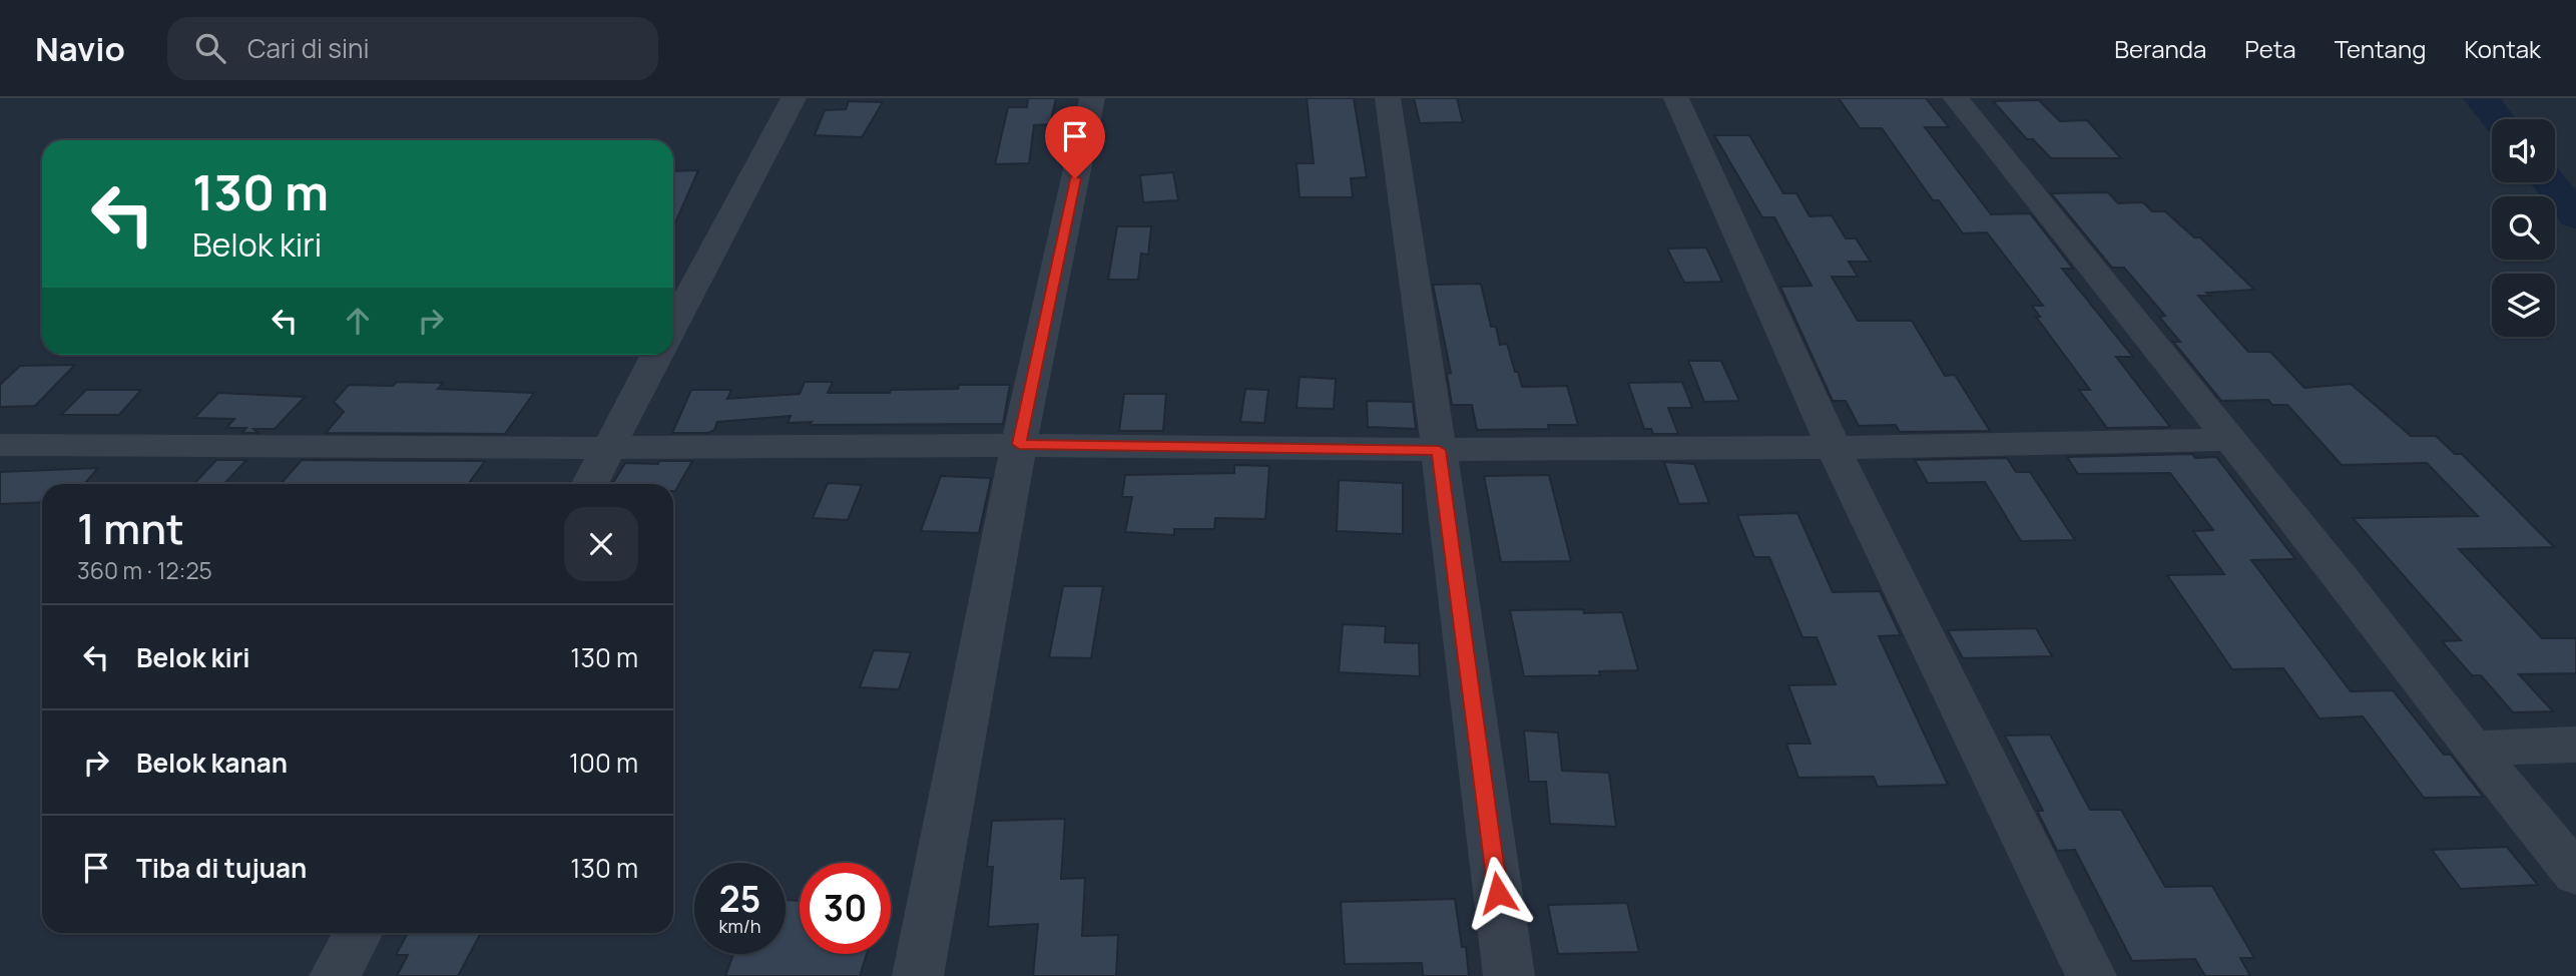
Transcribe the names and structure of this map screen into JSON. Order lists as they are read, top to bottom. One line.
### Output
{"page":{"header":"Navio","search":"Cari di sini","nav":["Beranda","Peta","Tentang","Kontak"],"turn":["130 m","Belok kiri"],"heading":["1 mnt","360 m · 12:25"],"list":[{"name":"Belok kiri","value":"130 m"},{"name":"Belok kanan","value":"100 m"},{"name":"Tiba di tujuan","value":"130 m"}],"speed":"25 km/h","limit":"30"}}
